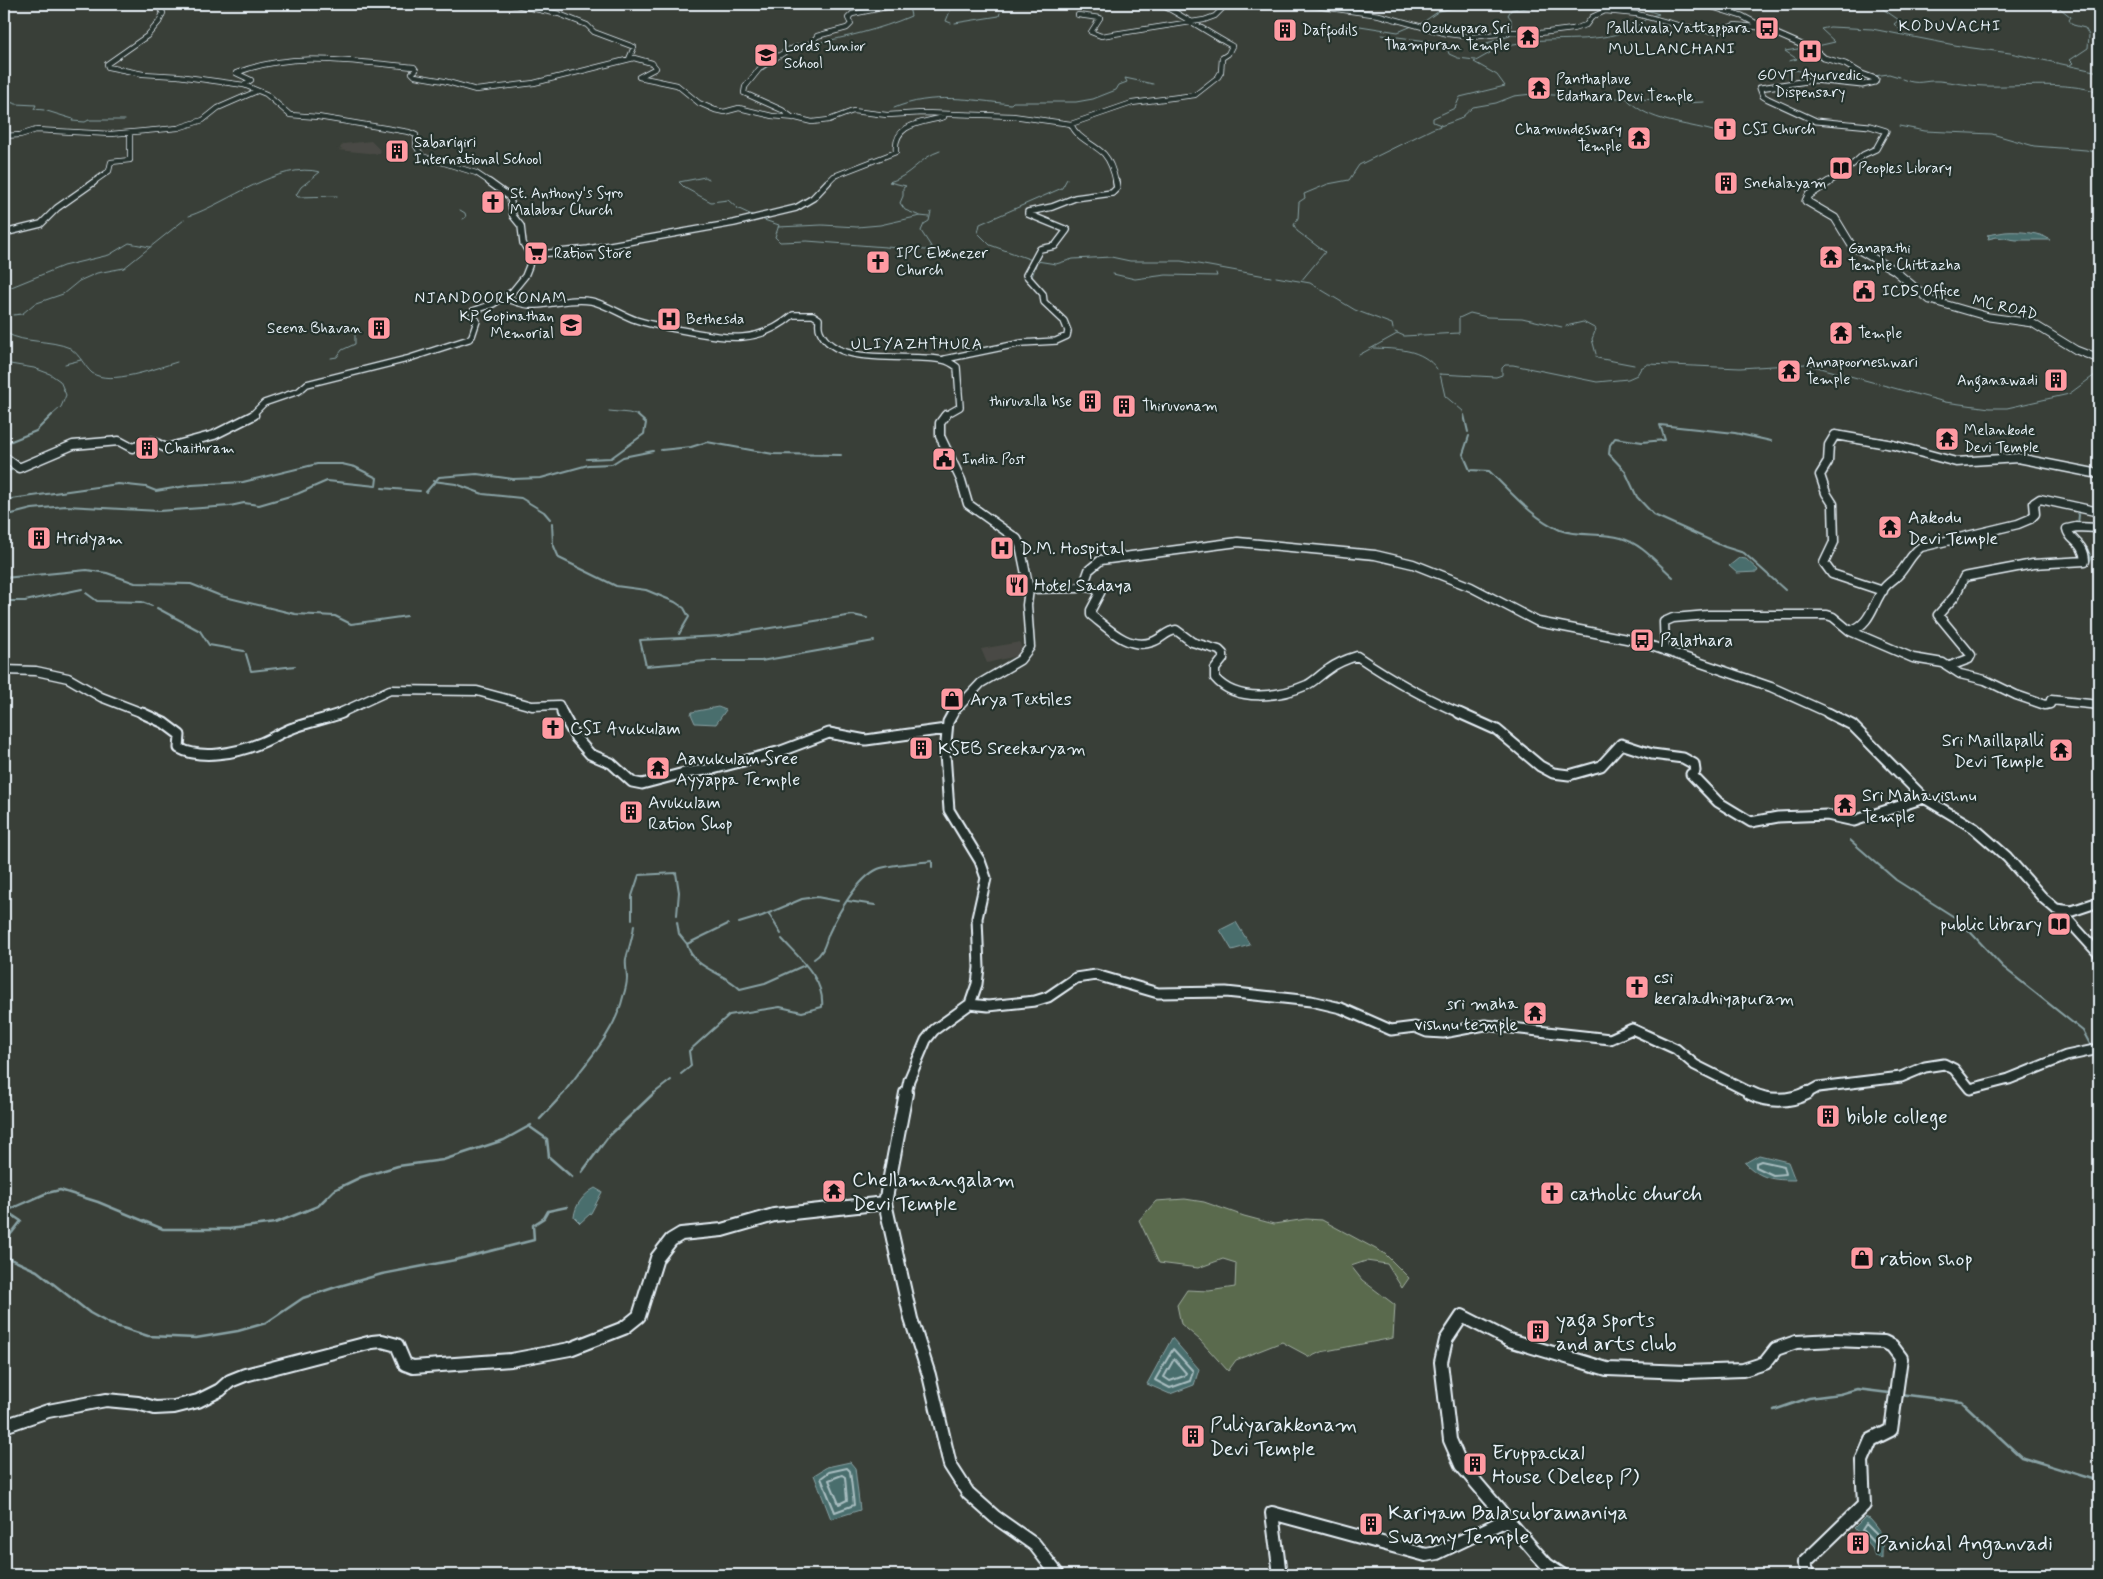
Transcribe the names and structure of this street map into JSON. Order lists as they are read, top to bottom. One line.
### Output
{"streets":{"main road":["MC ROAD"]},"districts":["KODUVACHI","MULLANCHANI","NJANDOORKONAM","ULIYAZHTHURA"],"places":{"bus stop":["Pallilivala,Vattappara","Palathara"],"building":["Daffodils","Sabarigiri International School","Snehalayam","Seena Bhavan","Anganawadi","thiruvalla hse","Thiruvonam","Chaithram","Hridyam","KSEB Sreekaryam","Avukulam Ration Shop","bible college","yaga sports and arts club","Puliyarakkonam Devi Temple","Eruppackal House (Deleep P)","Kariyam Balasubramaniya Swamy Temple","Panichal Anganvadi"],"temple":["Ozukupara Sri Thampuran Temple","Panthaplave Edathara Devi Temple","Chamundeswary Temple","Ganapathi Temple Chittazha","Temple","Annapoorneshwari Temple","Melankode Devi Temple","Aakodu Devi Temple","Sri Maillapalli Devi Temple","Aavukulam Sree Ayyappa Temple","Sri Mahavishnu Temple","sri maha vishnu temple","Chellamangalam Devi Temple"],"hospital":["GOVT Ayurvedic Dispensary","Bethesda","D.M. Hospital"],"school or university":["Lords Junior School","KP Gopinathan Memorial"],"church":["CSI Church","St. Anthony's Syro Malabar Church","IPC Ebenezer Church","CSI Avukulam","csi keraladhiyapuram","catholic church"],"library":["Peoples Library","public library"],"supermarket":["Ration Store"],"public building":["ICDS Office","India Post"],"restaurant":["Hotel Sadaya"],"shop":["Arya Textiles","ration shop"]}}
